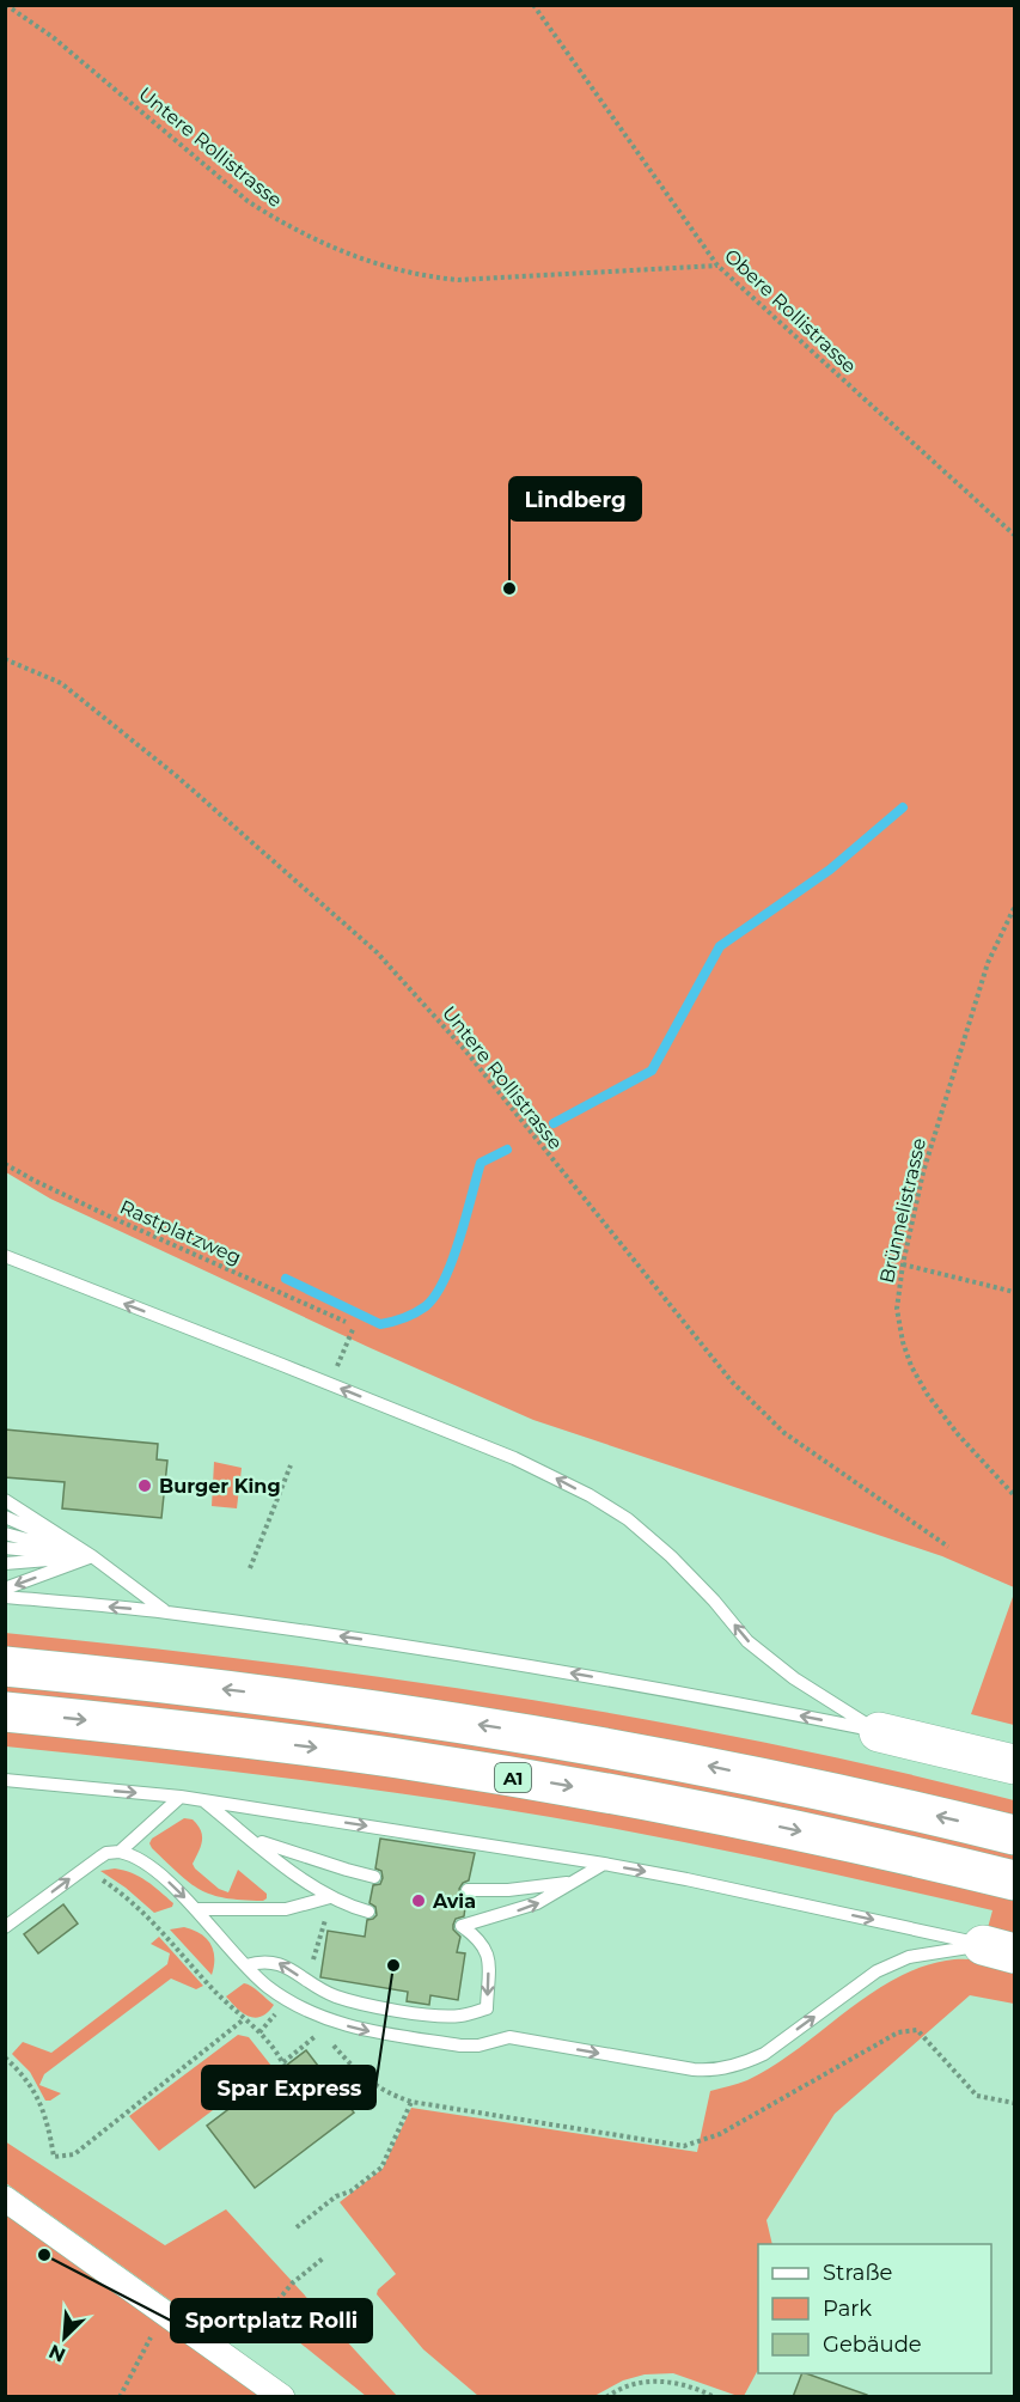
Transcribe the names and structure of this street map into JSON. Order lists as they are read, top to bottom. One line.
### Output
{"streets":{"highway":["A1"],"path":["Untere Rollistrasse","Obere Rollistrasse","Brünnelistrasse","Rastplatzweg"]},"crossings":[["Untere Rollistrasse","Obere Rollistrasse"]],"places":["Lindberg","Burger King","Avia","Spar Express","Sportplatz Rolli"],"legend":["Straße","Park","Gebäude"],"north":"bottom left"}
